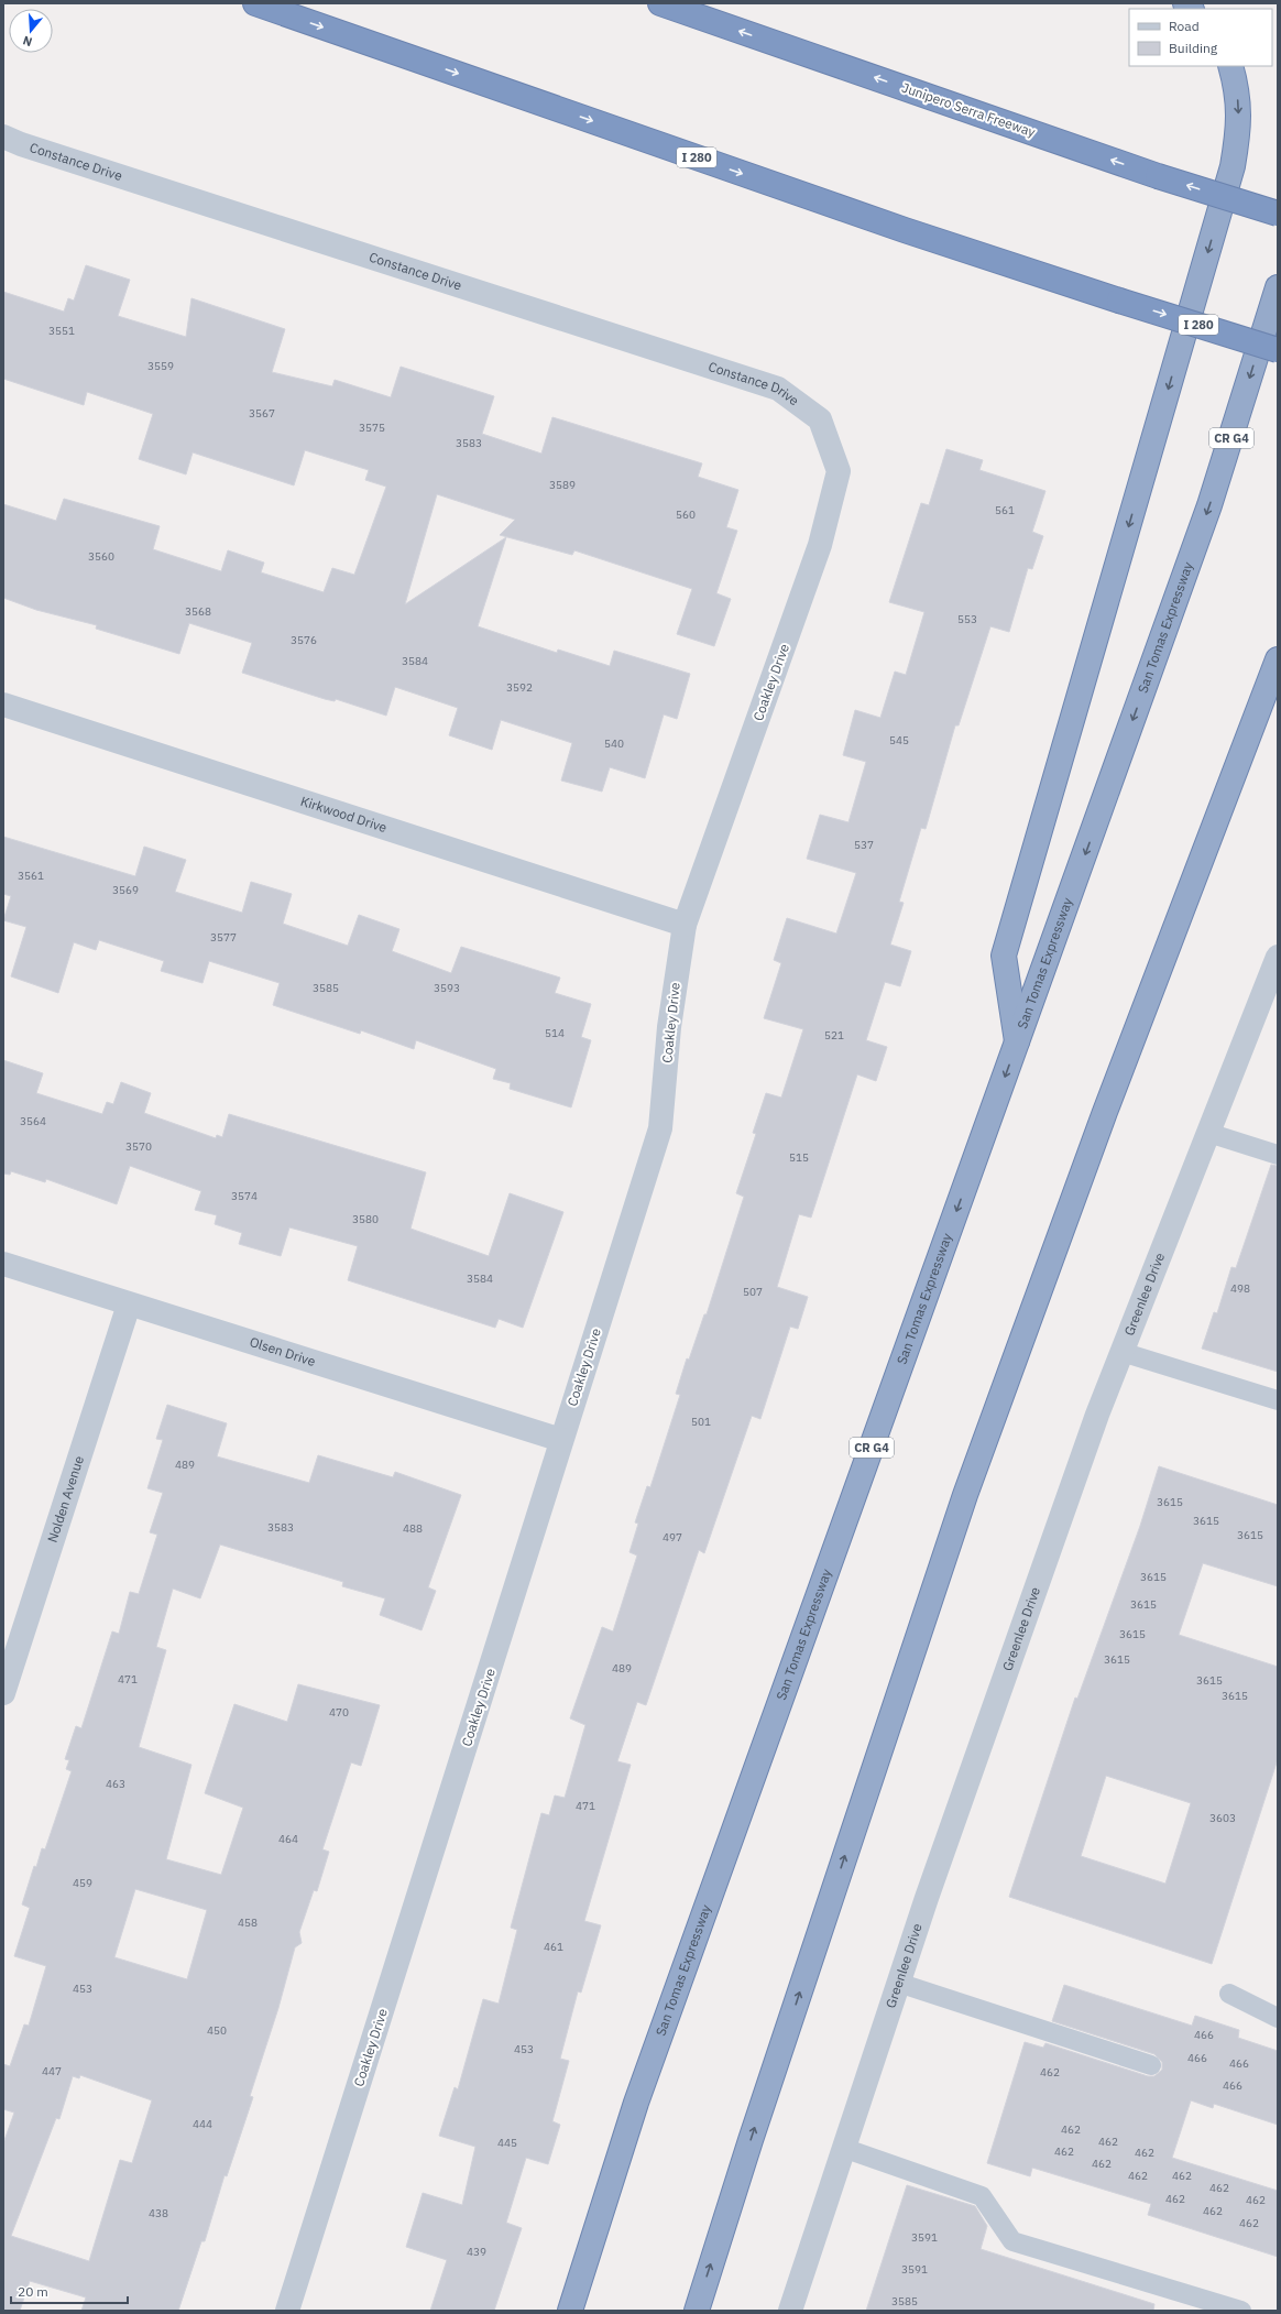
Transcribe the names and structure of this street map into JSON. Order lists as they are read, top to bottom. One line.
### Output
{"streets":{"highway":["Junipero Serra Freeway","I 280","CR G4","San Tomas Expressway"],"street":["Constance Drive","Coakley Drive","Kirkwood Drive","Greenlee Drive","Olsen Drive","Nolden Avenue"]},"crossings":[["Constance Drive","Coakley Drive"],["Coakley Drive","Kirkwood Drive"],["Coakley Drive","Olsen Drive"],["Olsen Drive","Nolden Avenue"]],"house_numbers":["3551","3559","3567","3575","3583","3589","561","560","3560","3568","553","3576","3584","3592","545","540","537","3561","3569","3577","3585","3593","514","521","3564","3570","515","3574","3580","3584","498","507","501","489","3615","3615","3583","488","3615","497","3615","3615","3615","3615","489","471","3615","3615","470","463","471","3603","464","459","458","461","453","450","466","453","466","466","447","462","466","444","462","462","445","462","462","462","462","462","462","462","462","462","438","462","3591","439","3591","3585"],"legend":["Road","Building"],"scale_bar":"20 m","north":"bottom"}
